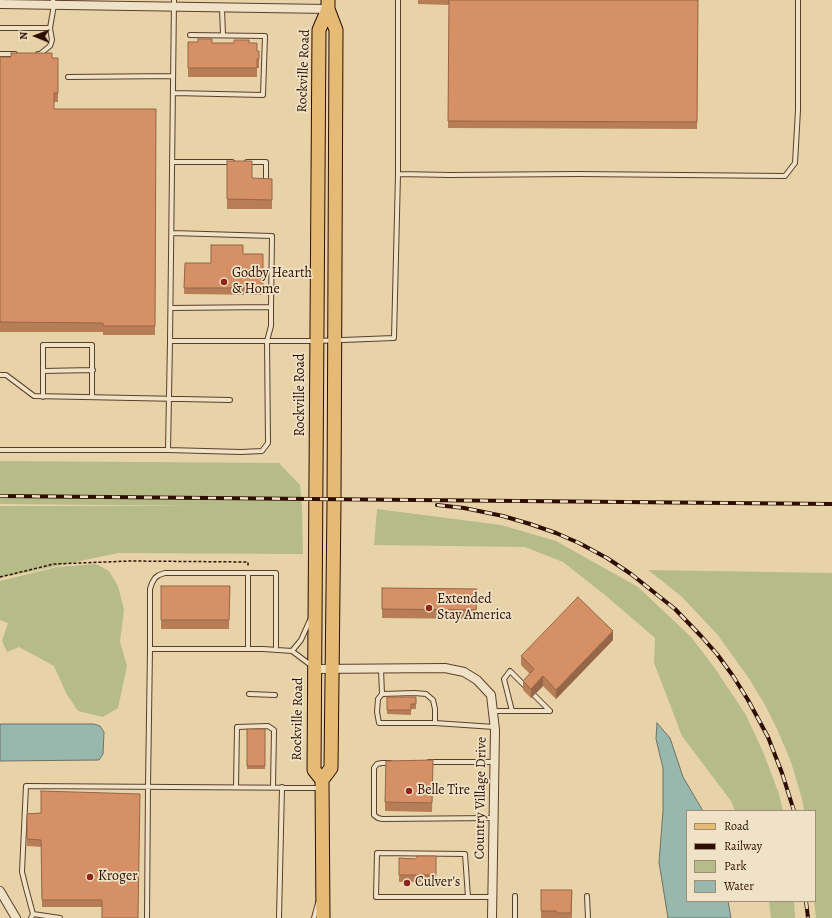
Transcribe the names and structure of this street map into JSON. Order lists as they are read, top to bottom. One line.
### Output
{"streets":{"main road":["Rockville Road"],"street":["Country Village Drive"]},"crossings":[["Rockville Road","Country Village Drive"]],"places":["Godby Hearth & Home","Extended Stay America","Belle Tire","Kroger","Culver's"],"legend":["Road","Railway","Park","Water"],"north":"left"}
